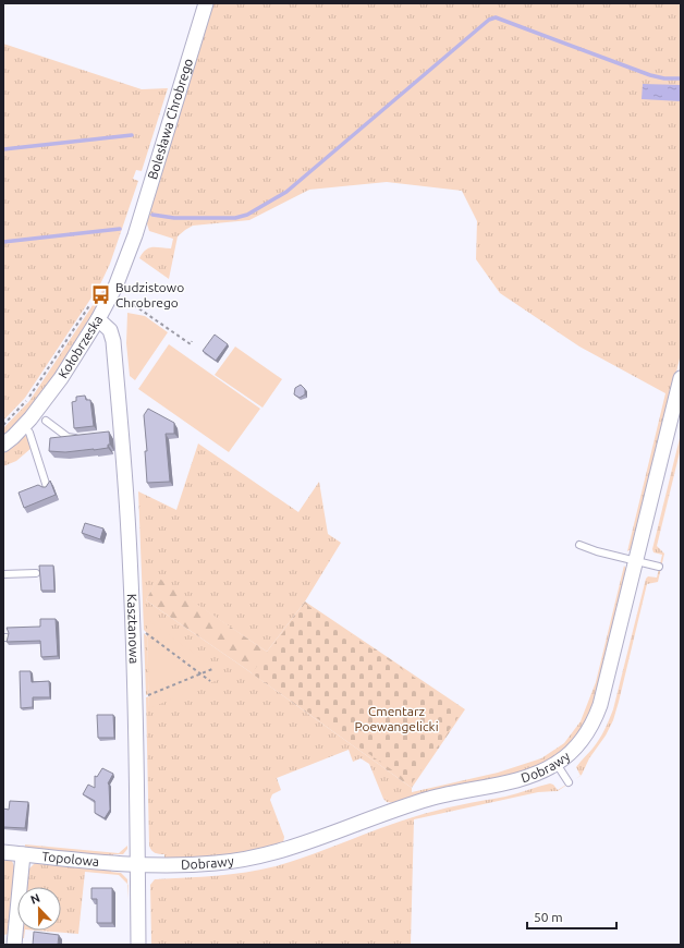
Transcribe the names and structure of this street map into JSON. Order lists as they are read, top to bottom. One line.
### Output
{"streets":{"street":["Bolesława Chrobrego","Kołobrzeska","Kasztanowa","Dobrawy","Topolowa"]},"crossings":[["Bolesława Chrobrego","Kołobrzeska"],["Kołobrzeska","Kasztanowa"],["Kasztanowa","Dobrawy"],["Kasztanowa","Topolowa"],["Dobrawy","Topolowa"]],"parks":["Cmentarz Poewangelicki"],"places":{"bus stop":["Budzistowo Chrobrego"]},"scale_bar":"50 m","north":"top"}
